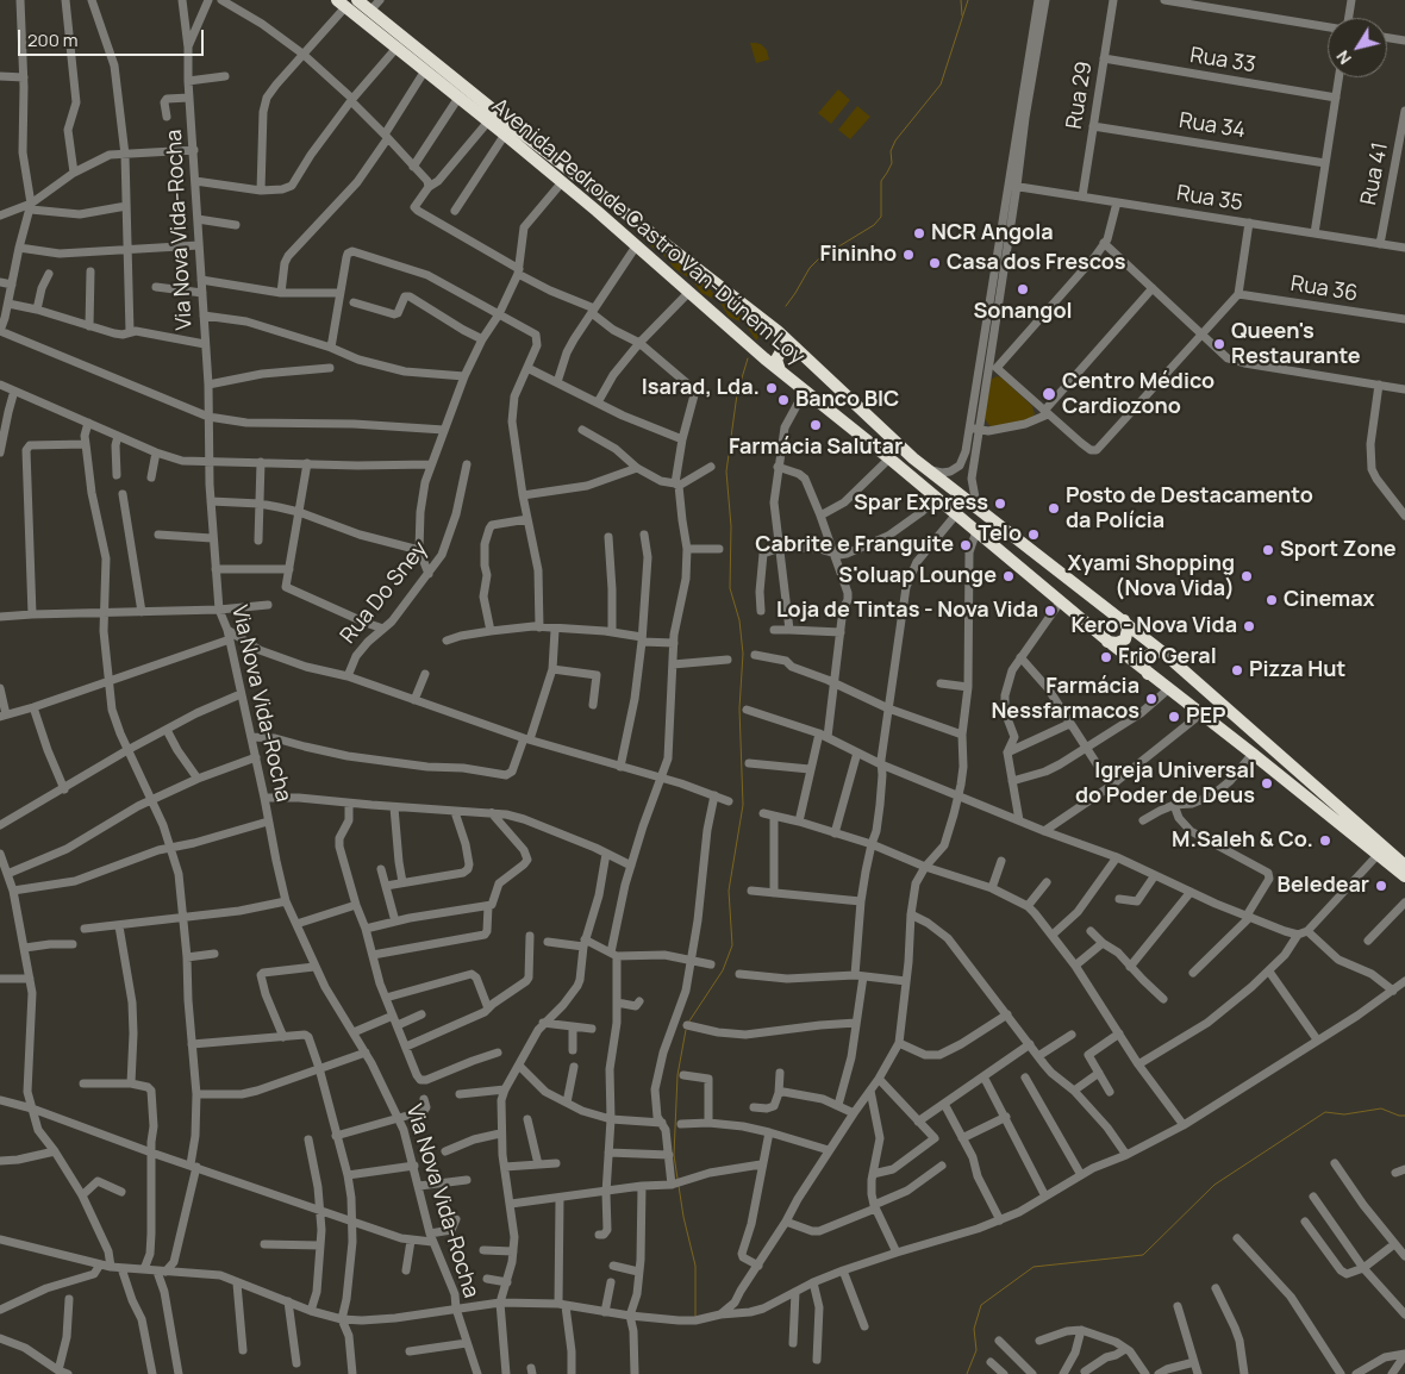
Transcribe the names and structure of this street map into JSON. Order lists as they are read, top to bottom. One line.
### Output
{"streets":{"highway":["Avenida Pedro de Castro Van-Dúnem Loy"],"street":["Rua 33","Rua 29","Rua 34","Rua 41","Rua 35","Via Nova Vida-Rocha","Rua 36","Rua Do Sney"]},"crossings":[["Rua 33","Rua 29"],["Rua 29","Rua 34"],["Rua 29","Rua 35"],["Rua 41","Rua 35"]],"places":["NCR Angola","Fininho","Casa dos Frescos","Sonangol","Queen's Restaurante","Isarad, Lda.","Centro Médico Cardiozono","Banco BIC","Farmácia Salutar","Spar Express","Posto de Destacamento da Polícia","Telo","Cabrite e Franguite","Sport Zone","S'oluap Lounge","Xyami Shopping (Nova Vida)","Cinemax","Loja de Tintas - Nova Vida","Kero - Nova Vida","Frio Geral","Pizza Hut","Farmácia Nessfarmacos","PEP","Igreja Universal do Poder de Deus","M.Saleh & Co.","Beledear"],"scale_bar":"200 m","north":"bottom left"}
